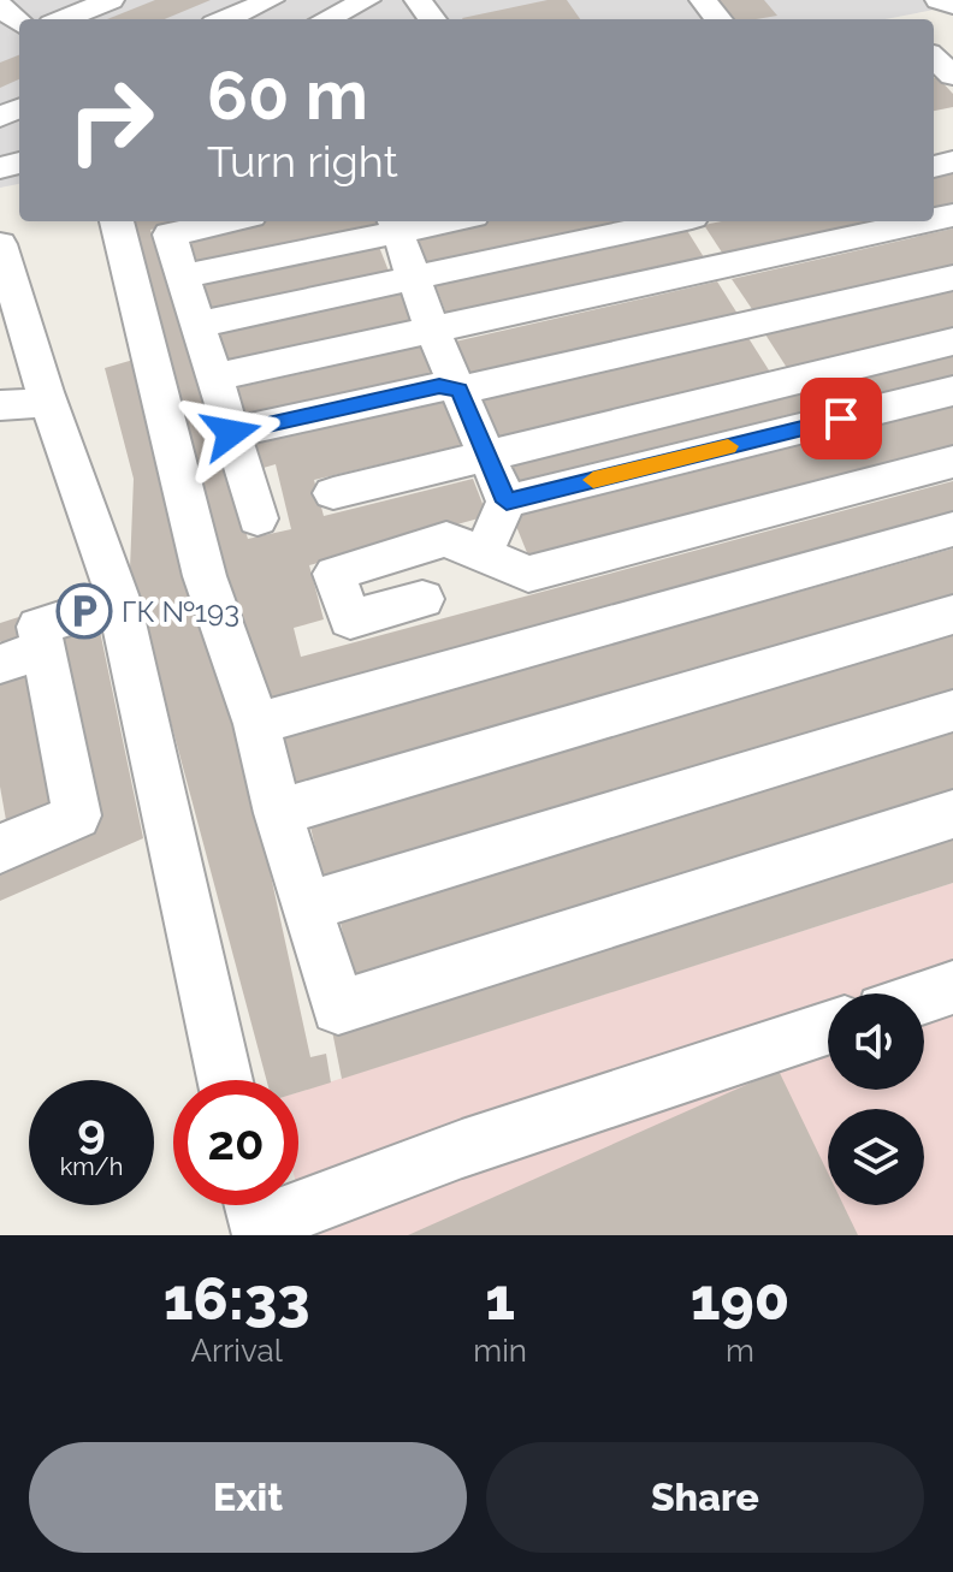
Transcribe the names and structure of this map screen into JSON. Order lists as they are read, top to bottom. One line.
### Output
{"places":{"parking":["ГК №193"]},"page":{"turn":["60 m","Turn right"],"speed":"9 km/h","limit":"20","eta":["16:33","Arrival","1","min","190","m"],"buttons":["Exit","Share"]}}
